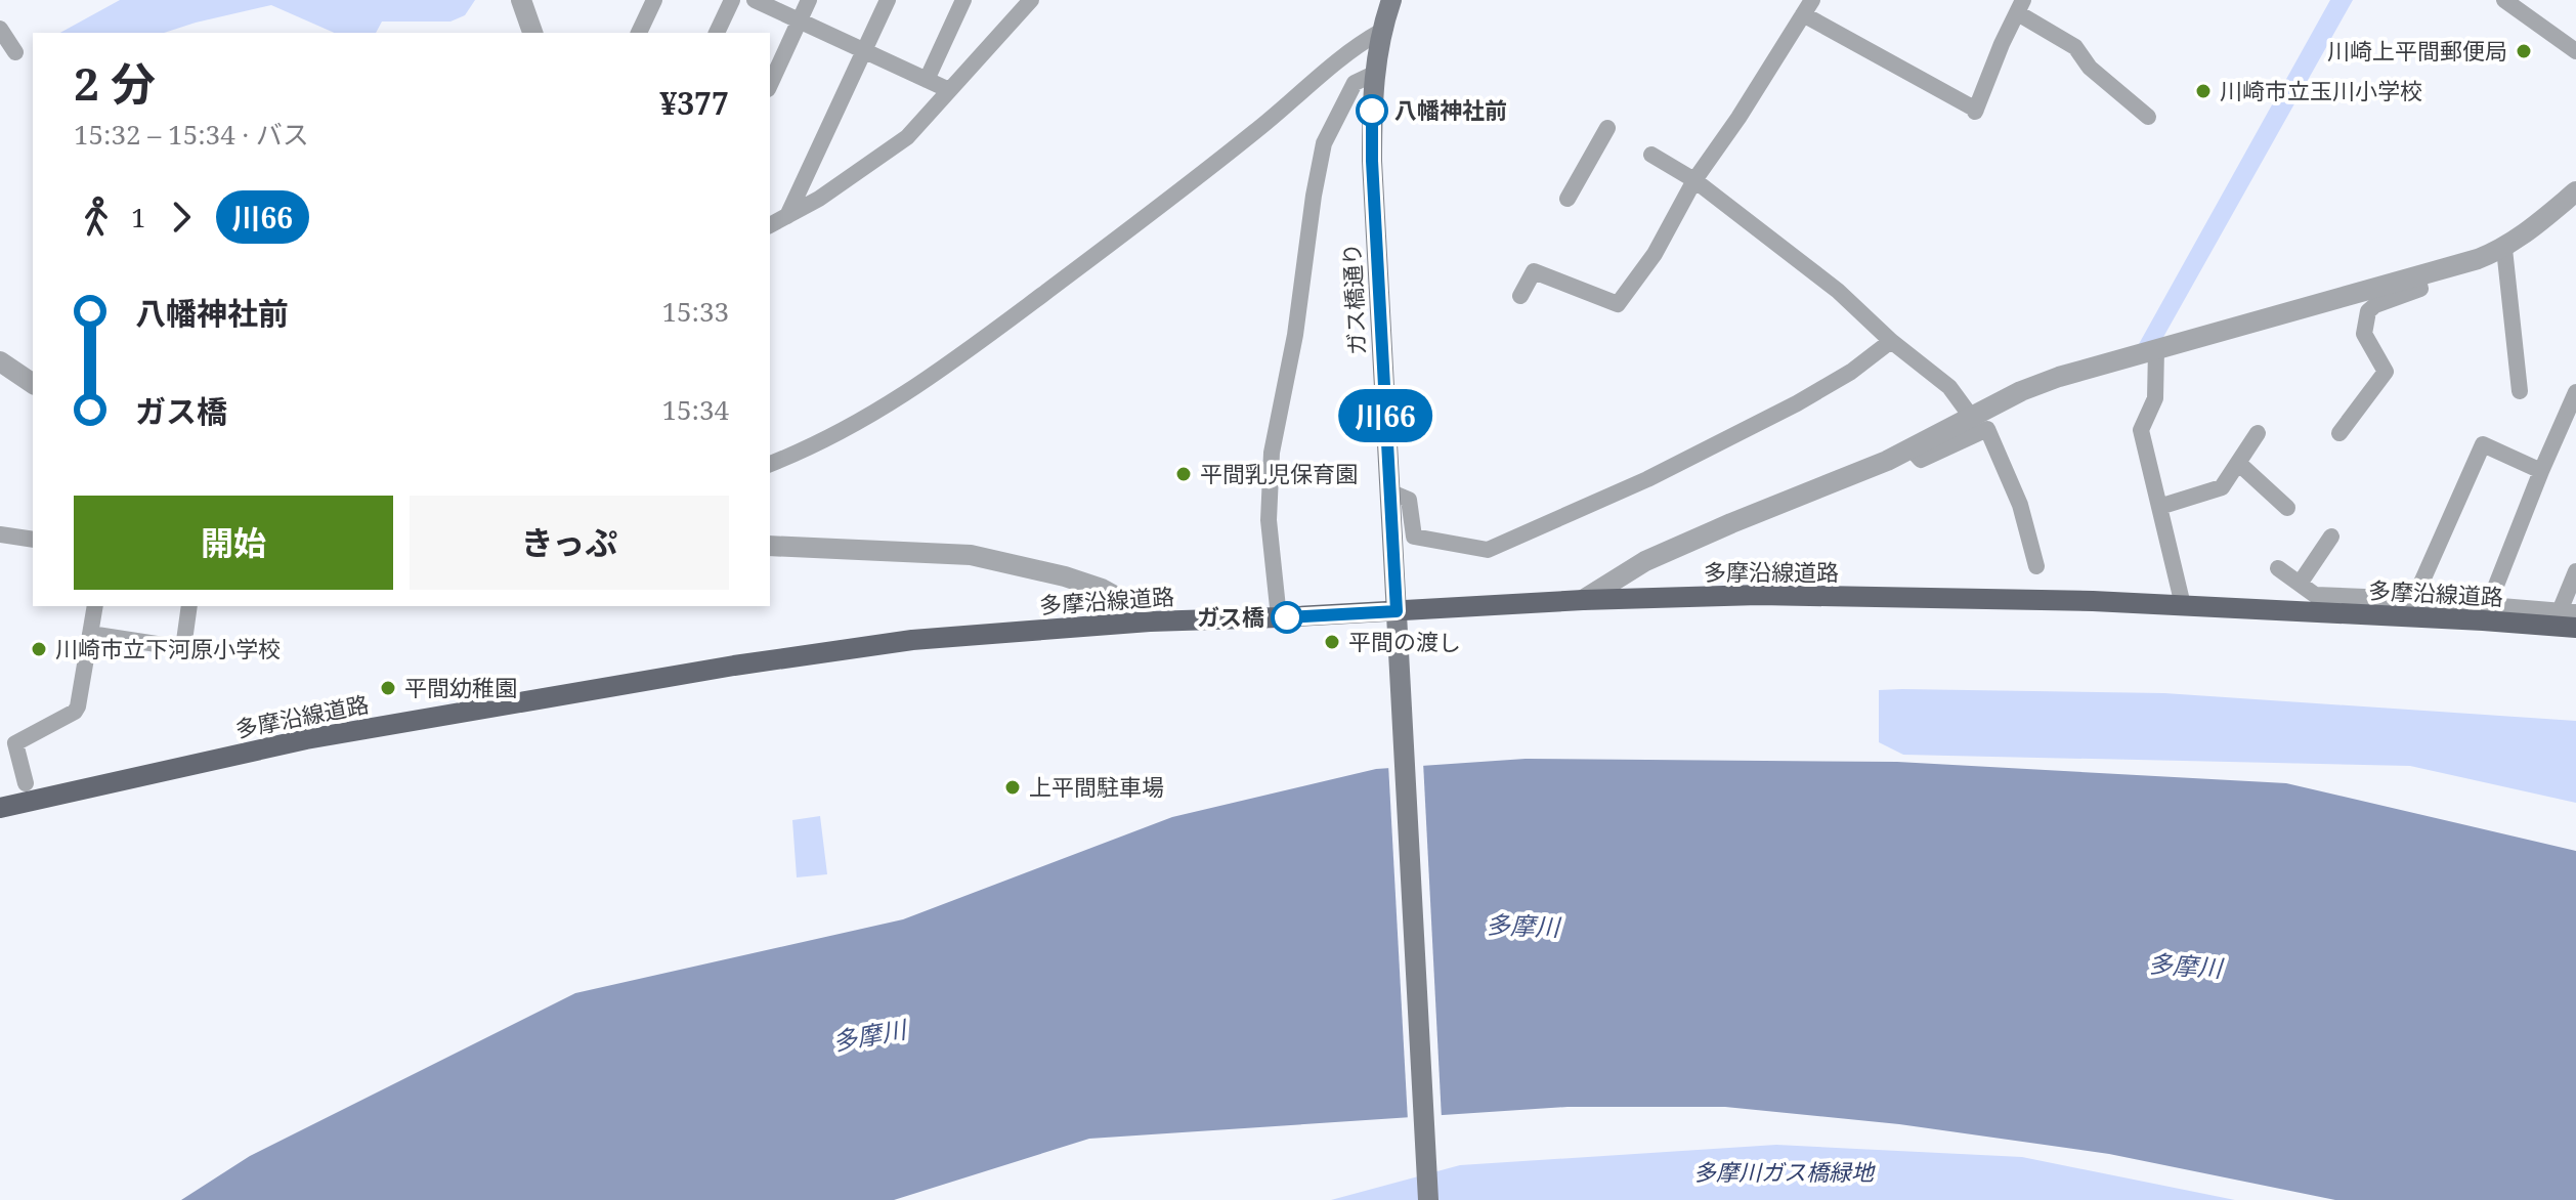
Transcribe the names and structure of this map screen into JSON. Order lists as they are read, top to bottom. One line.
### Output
{"streets":{"main road":["ガス橋通り","多摩沿線道路"]},"crossings":[["ガス橋通り","多摩沿線道路"]],"water":["多摩川"],"parks":["多摩川ガス橋緑地"],"places":["川崎上平間郵便局","川崎市立玉川小学校","八幡神社前","平間乳児保育園","ガス橋","平間の渡し","川崎市立下河原小学校","平間幼稚園","上平間駐車場"],"lines":["bus line 川66"],"page":{"on_map":"川66","heading":["2 分","15:32 – 15:34 · バス","¥377"],"legs":["1","川66"],"list":[{"name":"八幡神社前","value":"15:33"},{"name":"ガス橋","value":"15:34"}],"buttons":["開始","きっぷ"]}}
